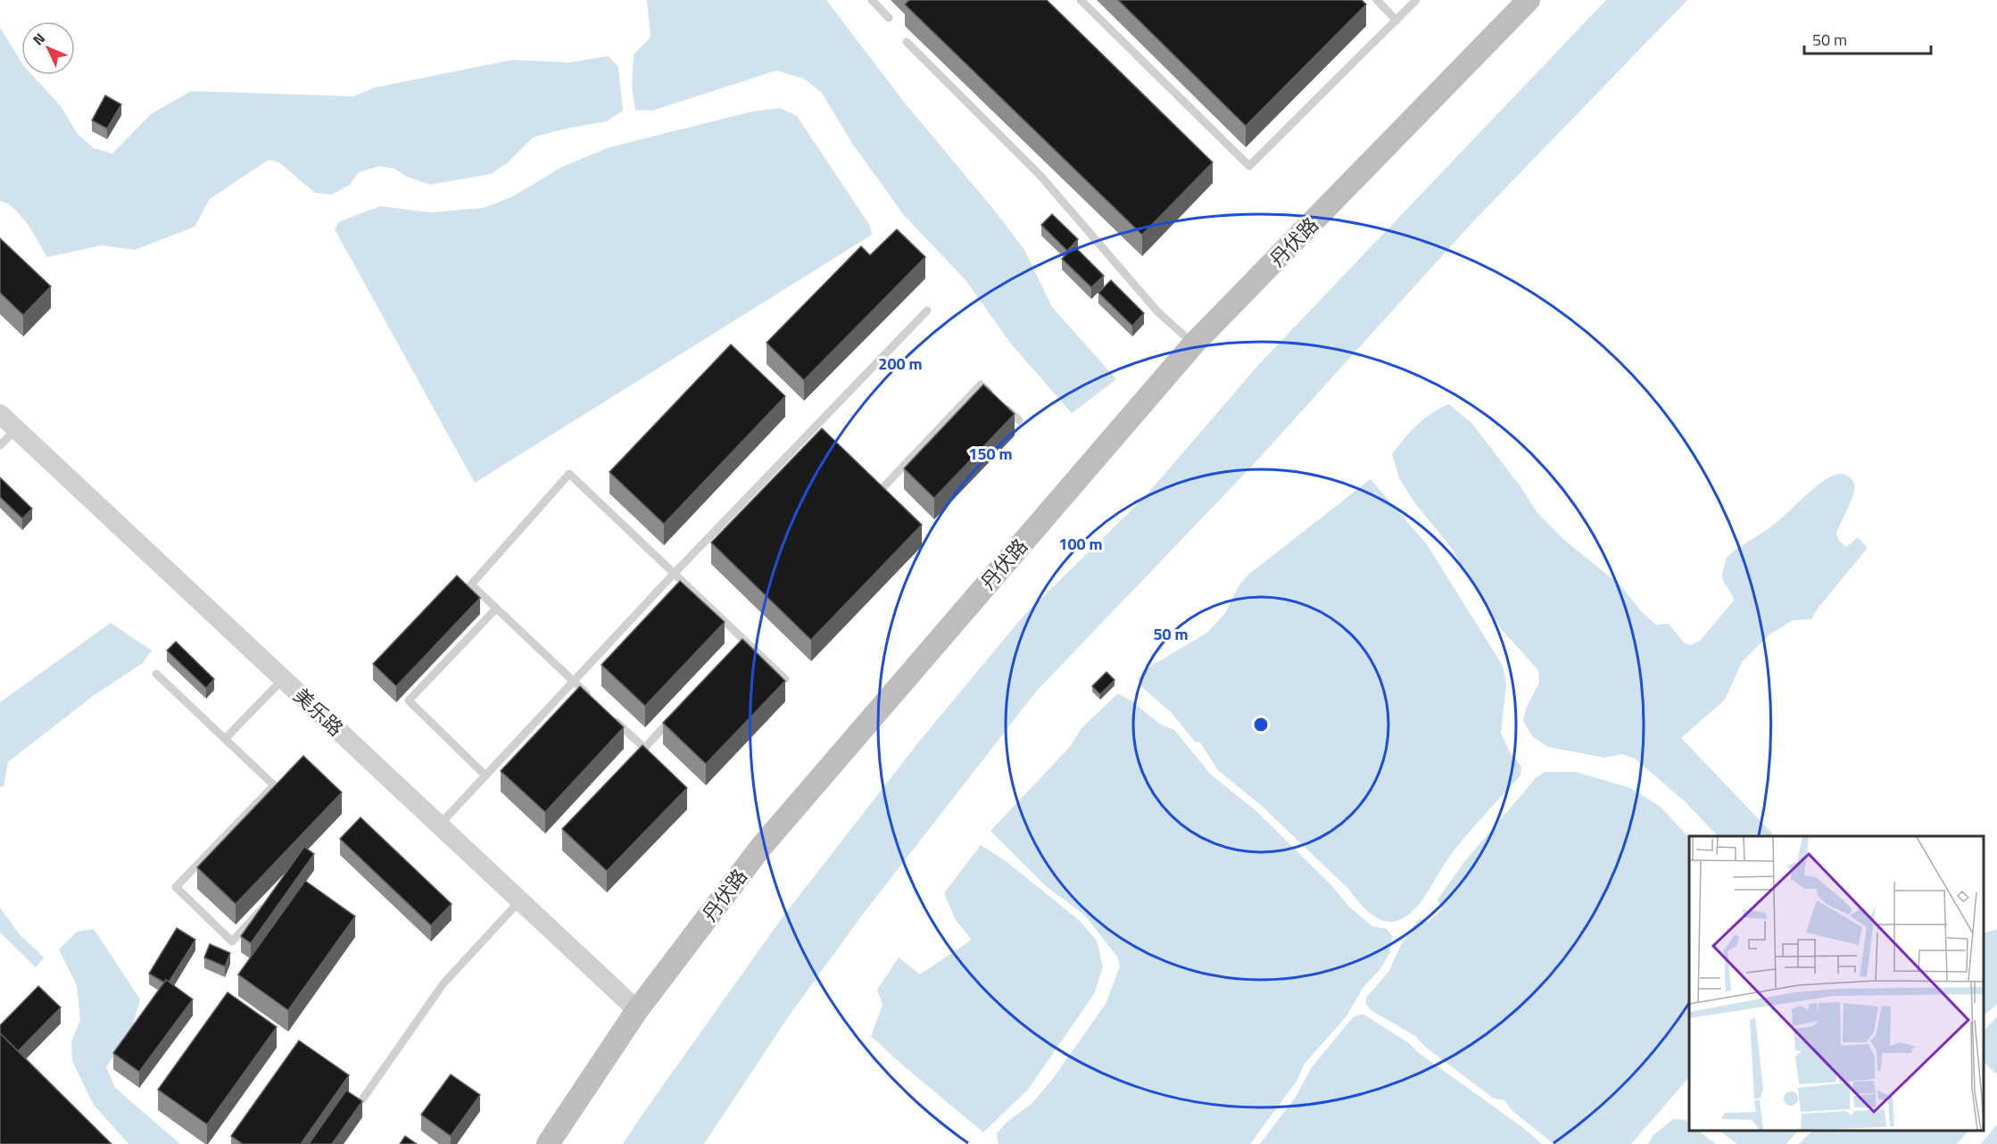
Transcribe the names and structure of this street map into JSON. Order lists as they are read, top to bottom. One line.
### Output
{"streets":{"main road":["丹伏路"],"street":["美乐路"]},"crossings":[["丹伏路","美乐路"]],"scale_bar":"50 m","north":"top left","rings":["200 m","150 m","100 m","50 m"]}
